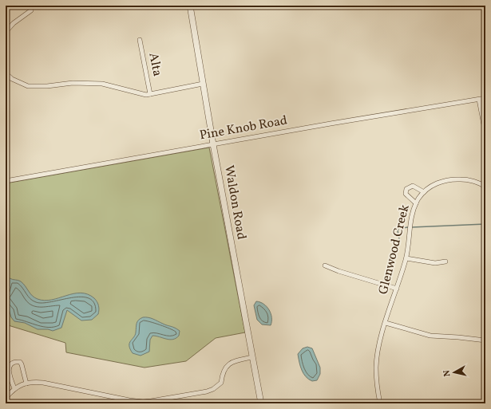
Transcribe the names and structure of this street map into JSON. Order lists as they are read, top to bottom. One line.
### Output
{"streets":{"street":["Alta","Pine Knob Road","Waldon Road","Glenwood Creek"]},"crossings":[["Pine Knob Road","Waldon Road"]],"north":"left"}
